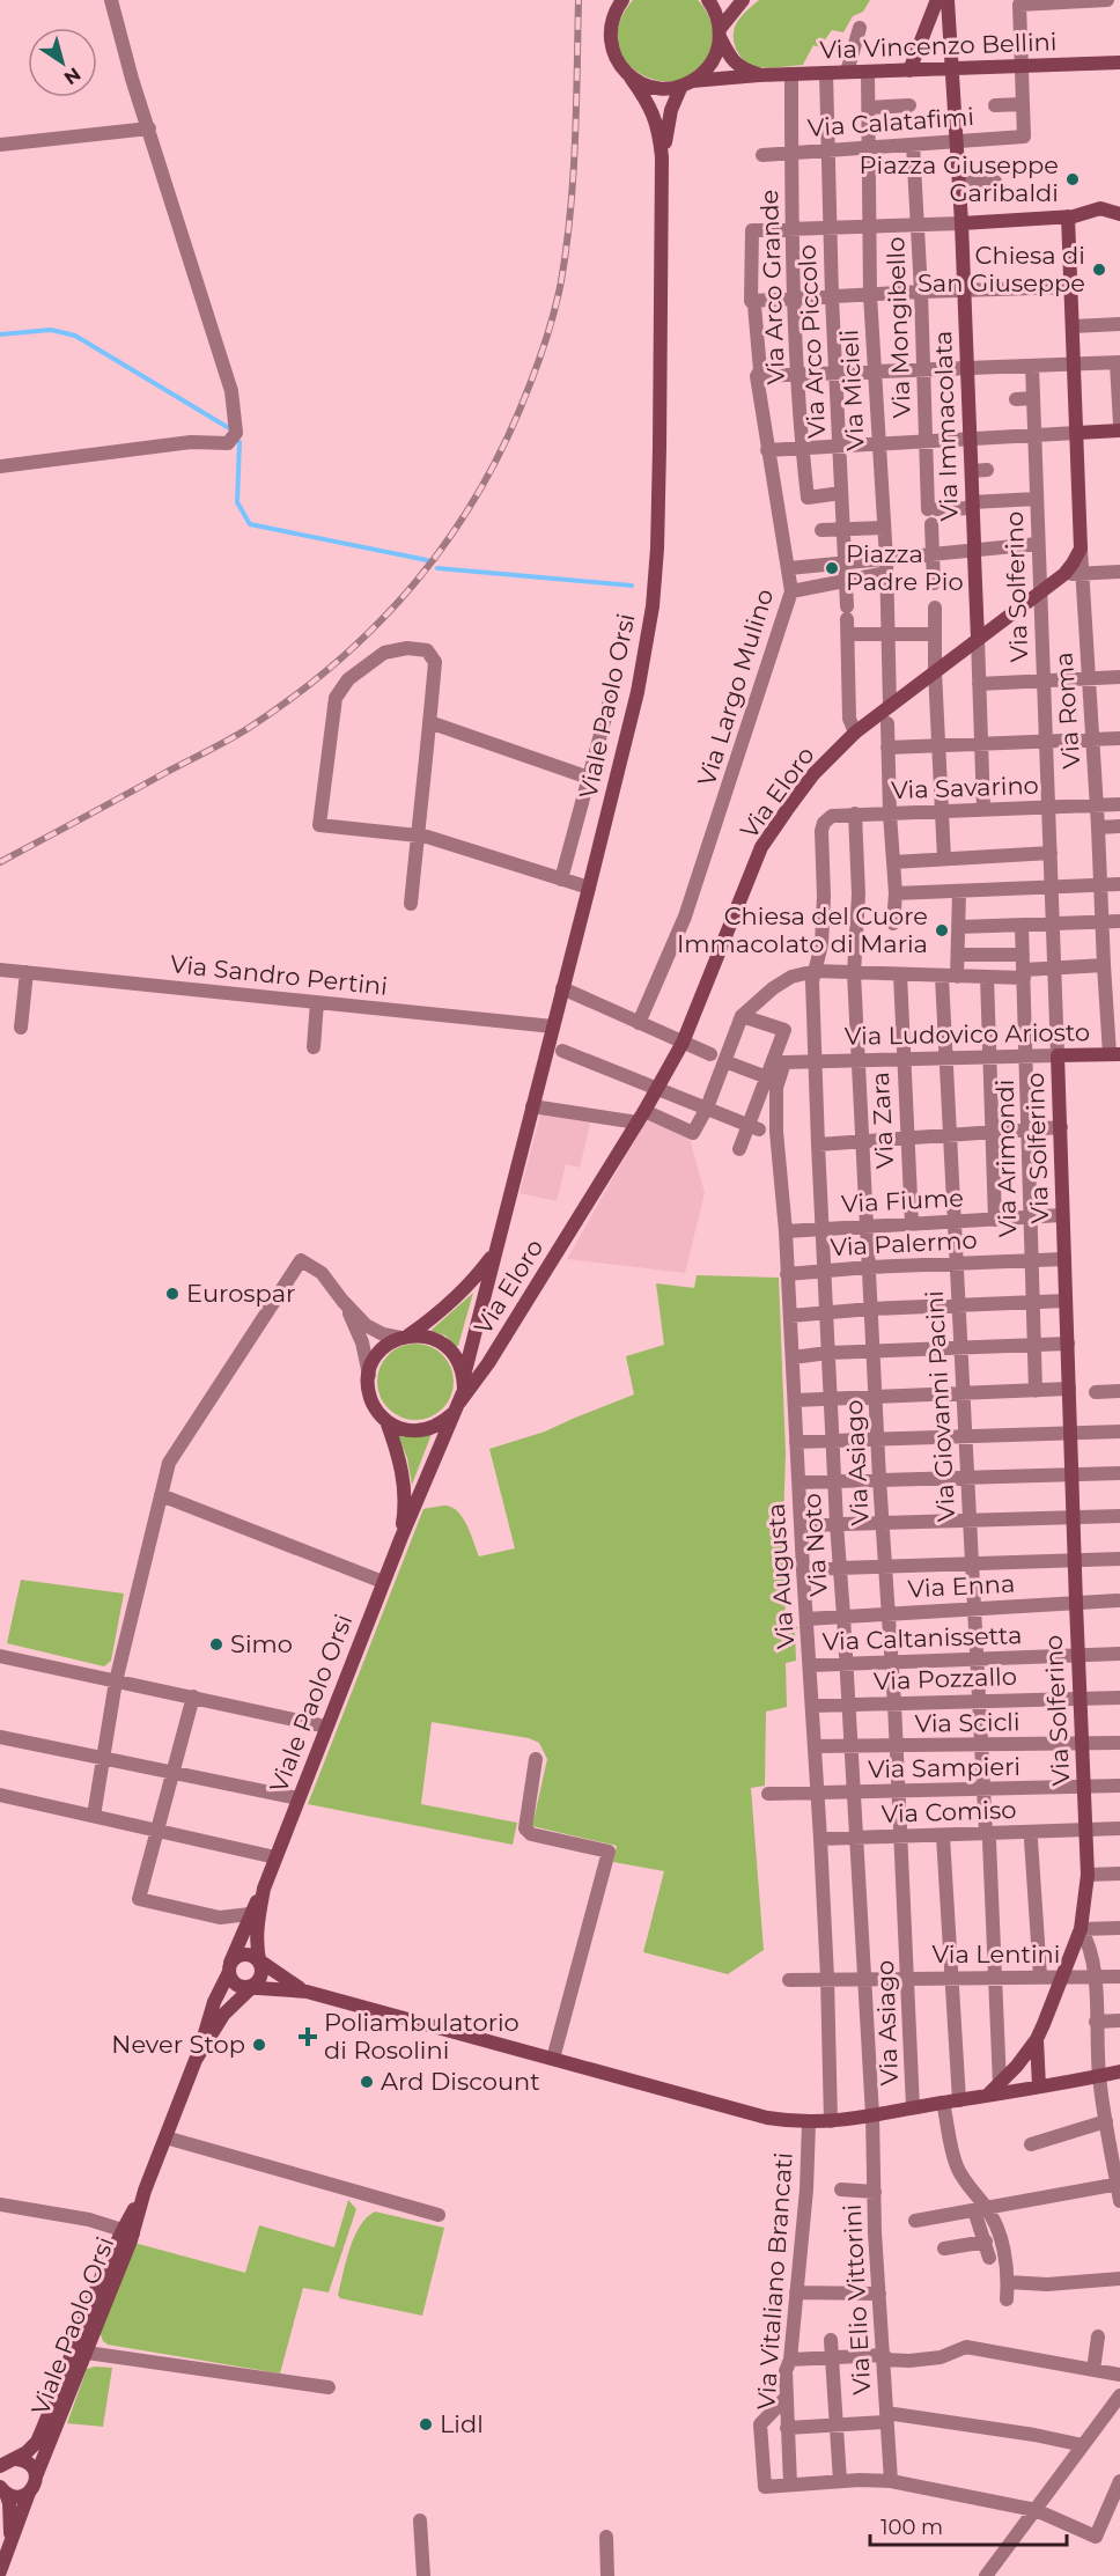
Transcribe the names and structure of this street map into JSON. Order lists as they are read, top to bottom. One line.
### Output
{"streets":{"street":["Via Vincenzo Bellini","Via Calatafimi","Via Arco Grande","Via Mongibello","Via Arco Piccolo","Via Micieli","Via Immacolata","Via Solferino","Via Largo Mulino","Viale Paolo Orsi","Via Roma","Via Savarino","Via Eloro","Via Sandro Pertini","Via Ludovico Ariosto","Via Zara","Via Arimondi","Via Fiume","Via Palermo","Via Giovanni Pacini","Via Asiago","Via Noto","Via Augusta","Via Enna","Via Caltanissetta","Via Pozzallo","Via Scicli","Via Sampieri","Via Comiso","Via Lentini","Via Vitaliano Brancati","Via Elio Vittorini"]},"crossings":[["Via Vincenzo Bellini","Via Arco Grande"],["Via Vincenzo Bellini","Via Arco Piccolo"],["Via Vincenzo Bellini","Via Micieli"],["Via Vincenzo Bellini","Via Immacolata"],["Via Calatafimi","Via Arco Grande"],["Via Calatafimi","Via Mongibello"],["Via Calatafimi","Via Arco Piccolo"],["Via Calatafimi","Via Micieli"],["Via Calatafimi","Via Immacolata"],["Via Arco Grande","Via Arco Piccolo"],["Via Arco Grande","Via Largo Mulino"],["Via Arco Piccolo","Via Eloro"],["Via Micieli","Via Eloro"],["Via Immacolata","Via Savarino"],["Via Immacolata","Via Eloro"],["Via Solferino","Via Savarino"],["Via Solferino","Via Eloro"],["Via Solferino","Via Ludovico Ariosto"],["Via Solferino","Via Fiume"],["Via Solferino","Via Palermo"],["Via Solferino","Via Giovanni Pacini"],["Via Solferino","Via Enna"],["Via Solferino","Via Caltanissetta"],["Via Solferino","Via Pozzallo"],["Via Solferino","Via Scicli"],["Via Solferino","Via Sampieri"],["Via Solferino","Via Comiso"],["Via Solferino","Via Lentini"],["Viale Paolo Orsi","Via Eloro"],["Viale Paolo Orsi","Via Sandro Pertini"],["Via Roma","Via Savarino"],["Via Roma","Via Eloro"],["Via Roma","Via Ludovico Ariosto"],["Via Savarino","Via Asiago"],["Via Savarino","Via Noto"],["Via Eloro","Via Sandro Pertini"],["Via Ludovico Ariosto","Via Zara"],["Via Ludovico Ariosto","Via Arimondi"],["Via Ludovico Ariosto","Via Giovanni Pacini"],["Via Ludovico Ariosto","Via Asiago"],["Via Ludovico Ariosto","Via Noto"],["Via Ludovico Ariosto","Via Augusta"],["Via Zara","Via Fiume"],["Via Arimondi","Via Fiume"],["Via Arimondi","Via Palermo"],["Via Fiume","Via Giovanni Pacini"],["Via Fiume","Via Asiago"],["Via Fiume","Via Noto"],["Via Fiume","Via Augusta"],["Via Palermo","Via Giovanni Pacini"],["Via Palermo","Via Asiago"],["Via Palermo","Via Noto"],["Via Palermo","Via Augusta"],["Via Giovanni Pacini","Via Enna"],["Via Giovanni Pacini","Via Caltanissetta"],["Via Giovanni Pacini","Via Pozzallo"],["Via Giovanni Pacini","Via Scicli"],["Via Giovanni Pacini","Via Sampieri"],["Via Giovanni Pacini","Via Comiso"],["Via Giovanni Pacini","Via Lentini"],["Via Asiago","Via Enna"],["Via Asiago","Via Caltanissetta"],["Via Asiago","Via Pozzallo"],["Via Asiago","Via Scicli"],["Via Asiago","Via Sampieri"],["Via Asiago","Via Comiso"],["Via Asiago","Via Lentini"],["Via Noto","Via Augusta"],["Via Noto","Via Enna"],["Via Noto","Via Caltanissetta"],["Via Noto","Via Pozzallo"],["Via Noto","Via Scicli"],["Via Noto","Via Sampieri"],["Via Noto","Via Comiso"],["Via Noto","Via Lentini"],["Via Noto","Via Elio Vittorini"],["Via Augusta","Via Enna"],["Via Augusta","Via Caltanissetta"],["Via Augusta","Via Pozzallo"],["Via Augusta","Via Scicli"],["Via Augusta","Via Sampieri"],["Via Augusta","Via Comiso"],["Via Augusta","Via Lentini"]],"places":{"other":["Piazza Giuseppe Garibaldi","Chiesa di San Giuseppe","Piazza Padre Pio","Chiesa del Cuore Immacolato di Maria","Eurospar","Simo","Never Stop","Ard Discount","Lidl"],"health":["Poliambulatorio di Rosolini"]},"scale_bar":"100 m","north":"bottom right"}
